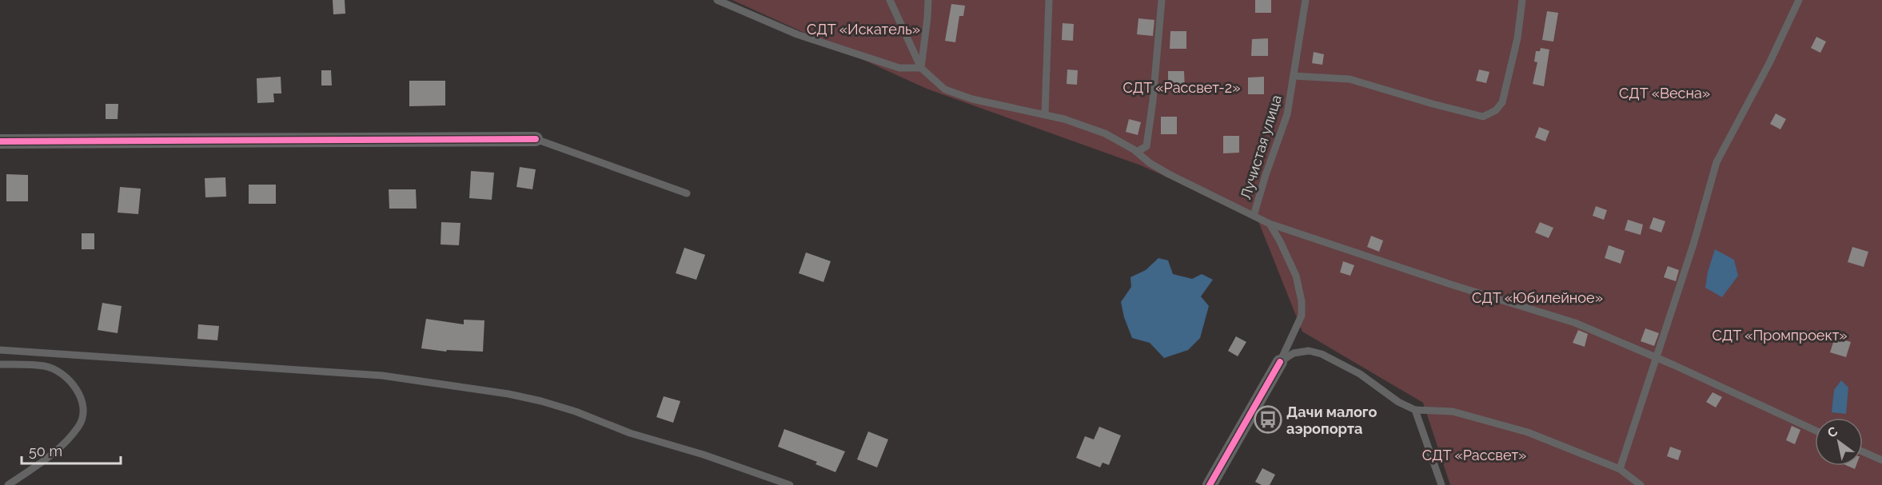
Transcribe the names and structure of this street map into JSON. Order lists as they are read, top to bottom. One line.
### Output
{"streets":{"lane":["Лучистая улица"]},"parks":["СДТ «Искатель»","СДТ «Рассвет-2»","СДТ «Весна»","СДТ «Юбилейное»","СДТ «Промпроект»","СДТ «Рассвет»"],"places":{"bus stop":["Дачи малого аэропорта"]},"scale_bar":"50 m","north":"top left"}
